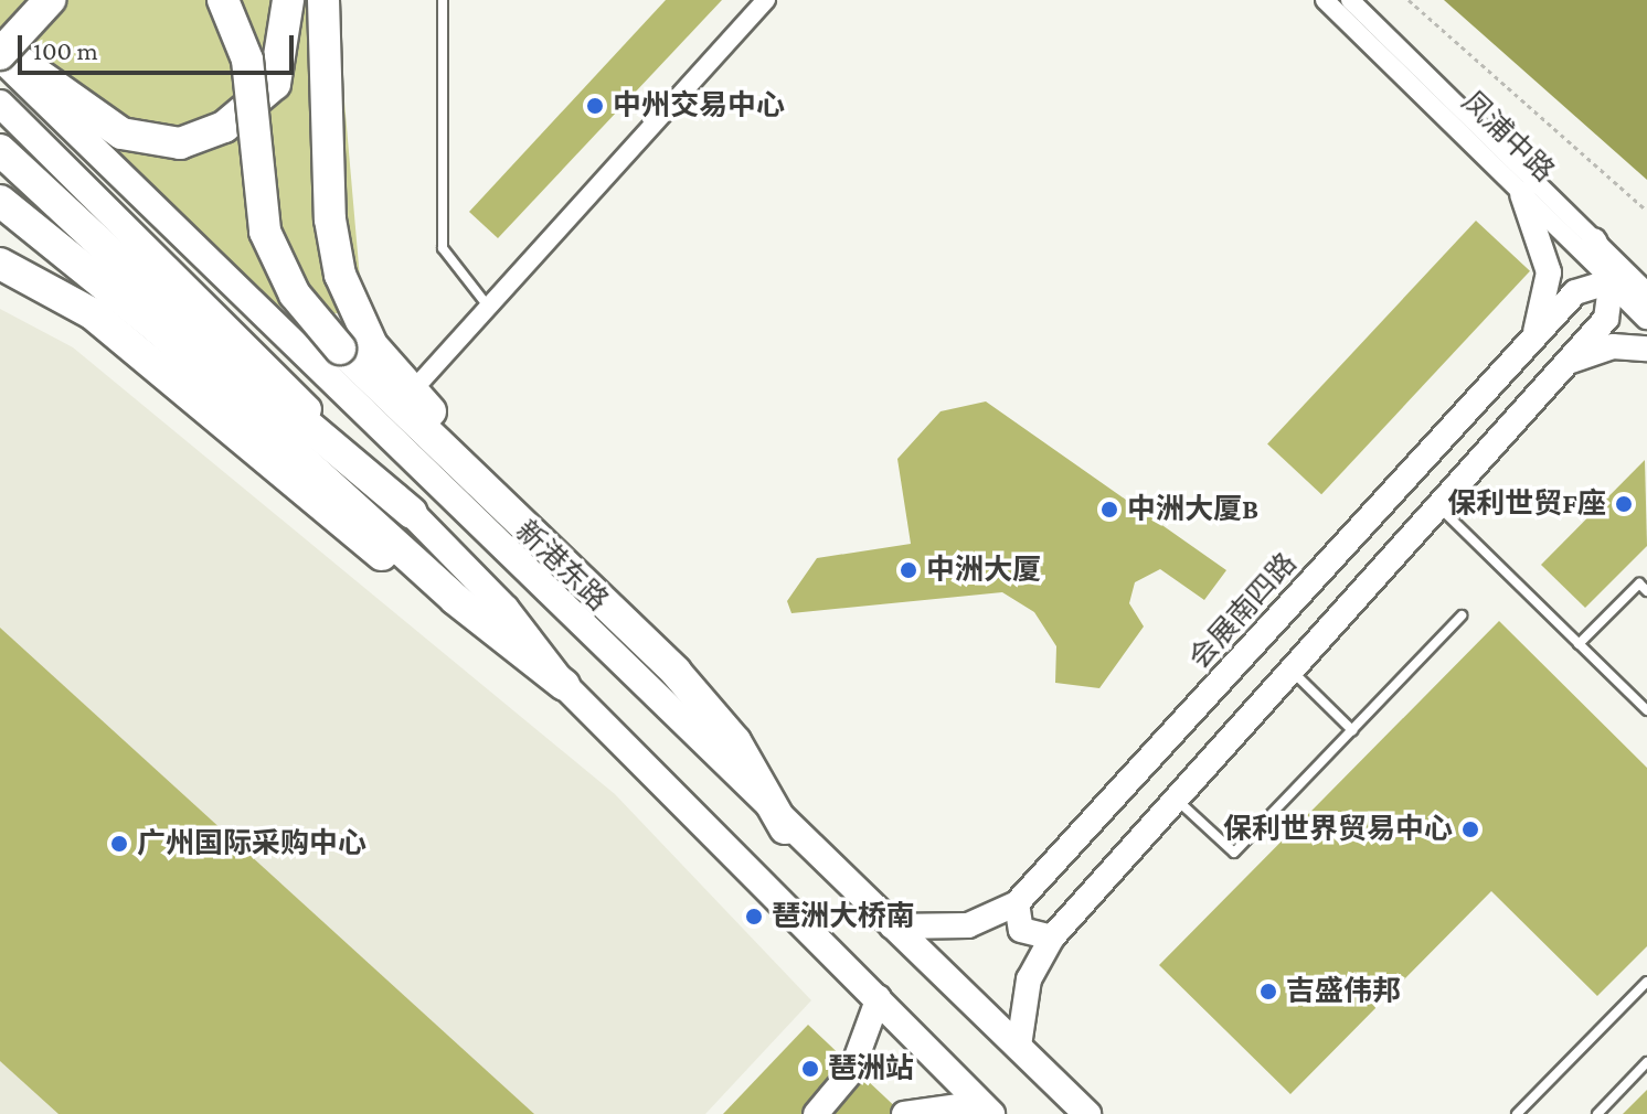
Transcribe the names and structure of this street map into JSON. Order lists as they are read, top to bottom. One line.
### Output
{"streets":{"main road":["新港东路"],"street":["凤浦中路","会展南四路"]},"crossings":[["凤浦中路","会展南四路"],["新港东路","会展南四路"]],"places":["中州交易中心","保利世贸F座","中洲大厦B","中洲大厦","保利世界贸易中心","广州国际采购中心","琶洲大桥南","吉盛伟邦","琶洲站"],"scale_bar":"100 m"}
